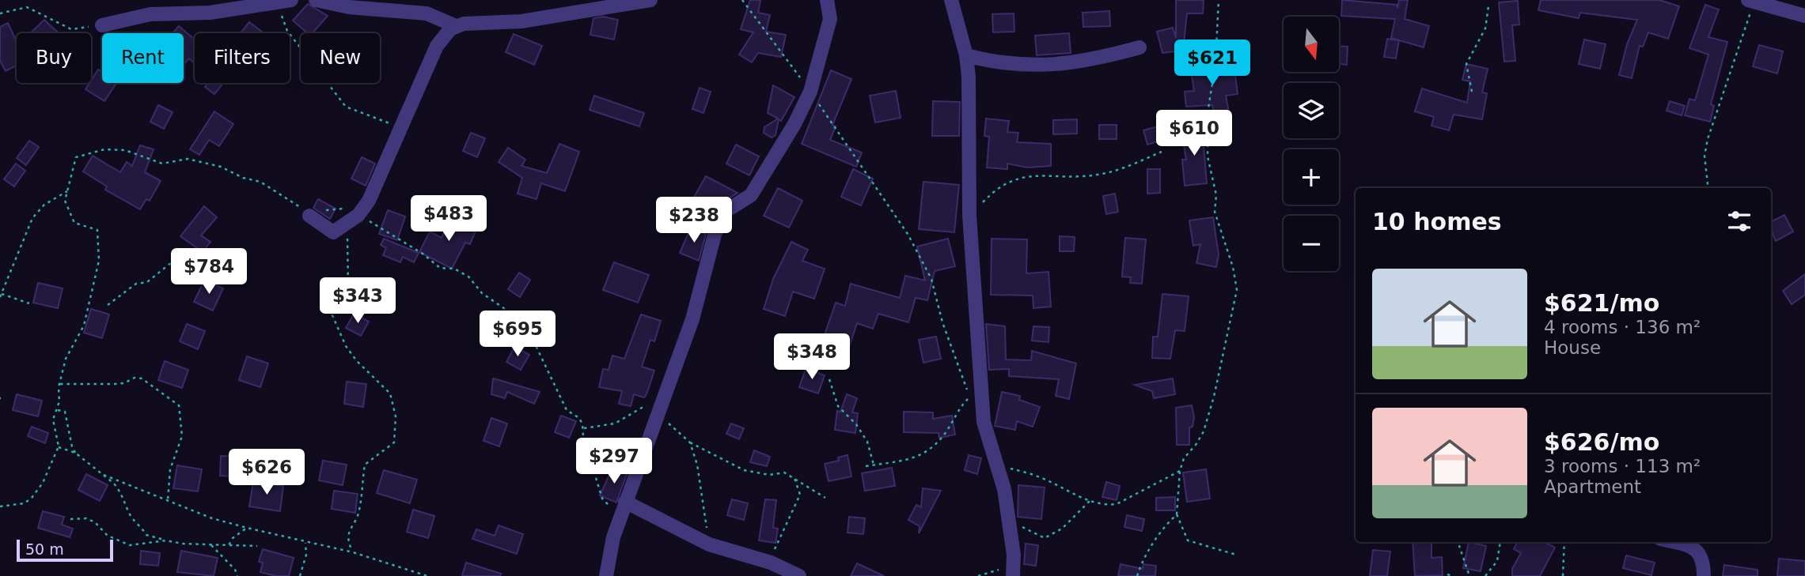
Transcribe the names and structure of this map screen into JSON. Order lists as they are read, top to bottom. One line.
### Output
{"scale_bar":"50 m","north":"bottom","page":{"map_buttons":["+","−"],"chip":["Buy","Rent","Filters","New"],"price":["$621","$610","$483","$238","$784","$343","$695","$348","$297","$626"],"heading":"10 homes","list":[{"name":"$621/mo","note":"4 rooms · 136 m² · House"},{"name":"$626/mo","note":"3 rooms · 113 m² · Apartment"}],"scale":"50 m"}}
